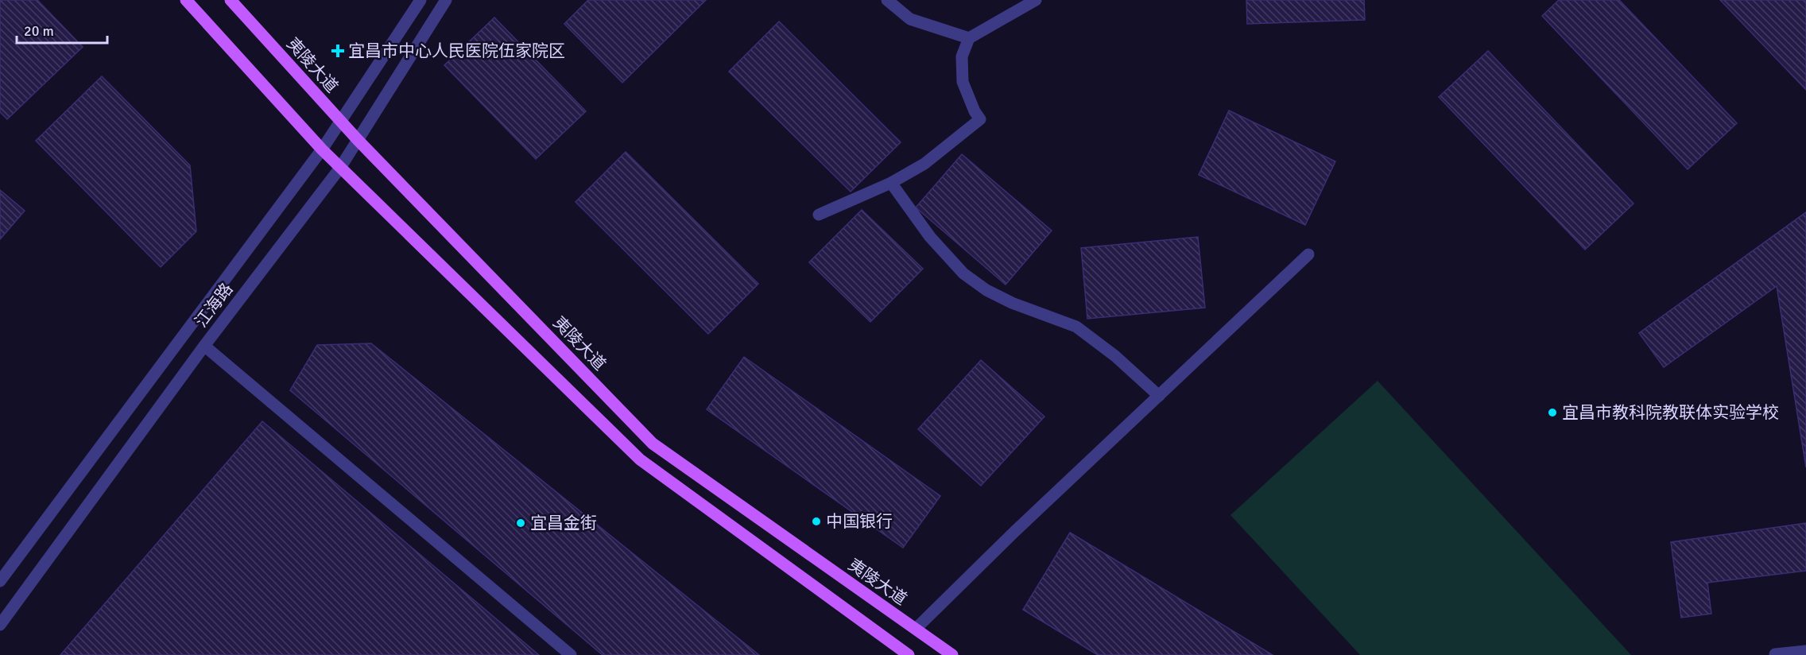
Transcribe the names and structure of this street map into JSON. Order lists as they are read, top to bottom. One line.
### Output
{"streets":{"main road":["夷陵大道"],"street":["江海路"]},"crossings":[["夷陵大道","江海路"]],"places":{"health":["宜昌市中心人民医院伍家院区"],"other":["宜昌市教科院教联体实验学校","中国银行","宜昌金街"]},"scale_bar":"20 m"}
